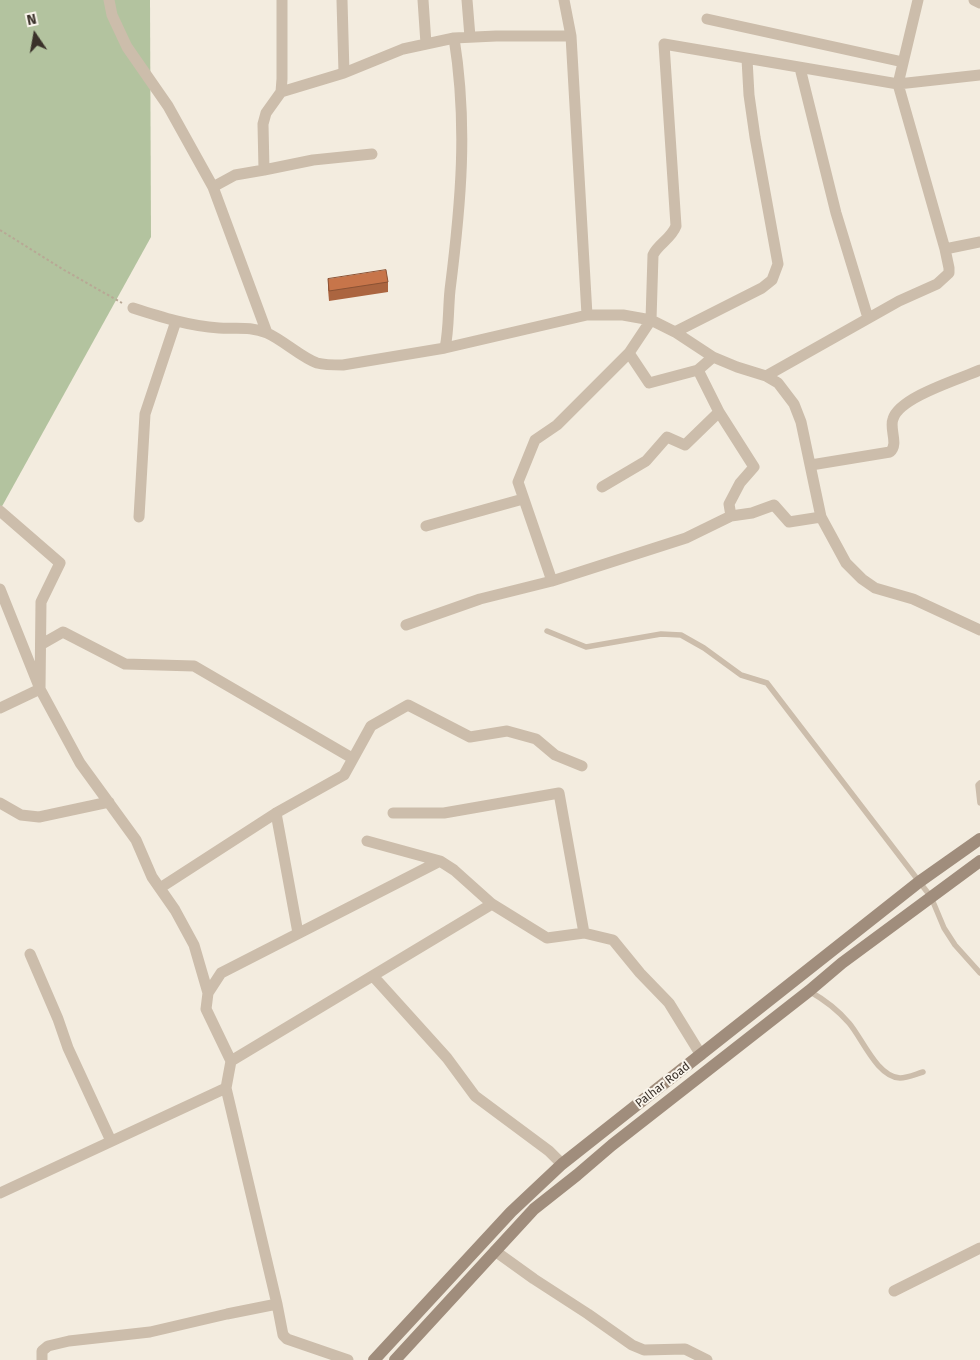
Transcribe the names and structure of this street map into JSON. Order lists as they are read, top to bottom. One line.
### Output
{"streets":{"main road":["Palhar Road"]},"north":"top"}
